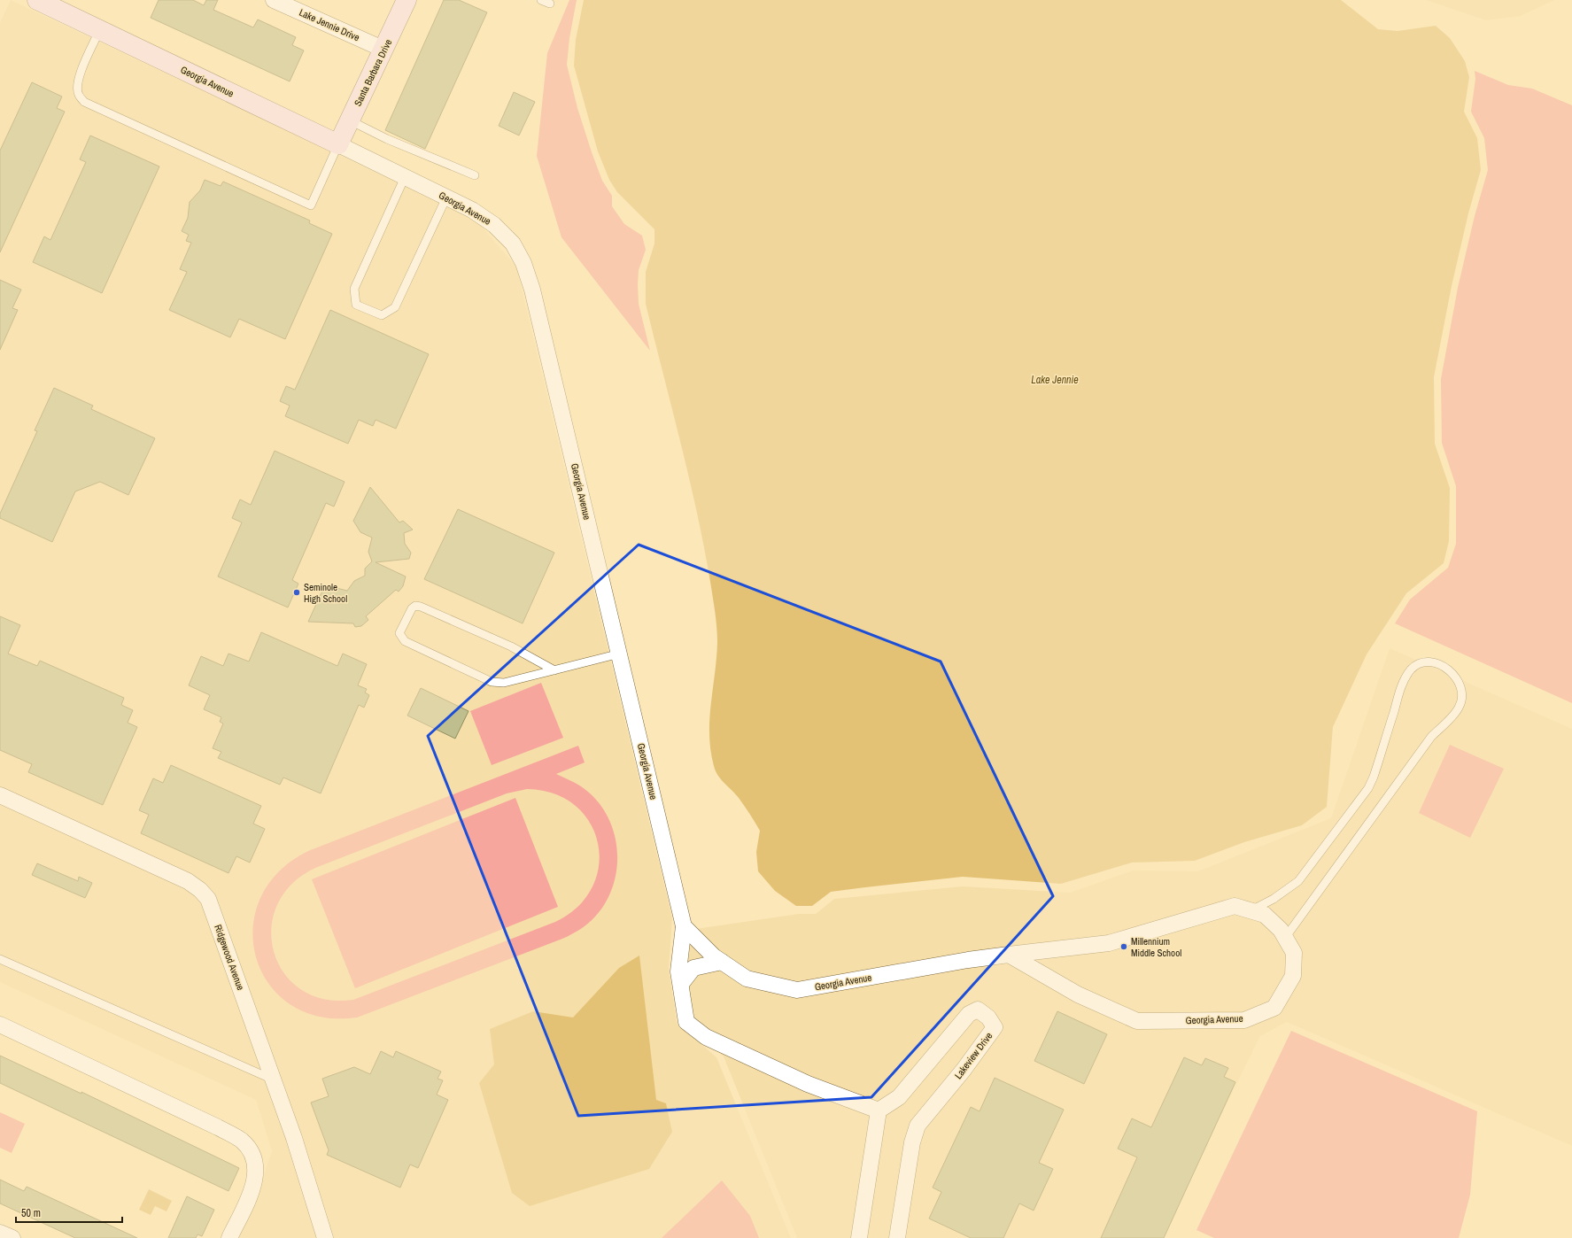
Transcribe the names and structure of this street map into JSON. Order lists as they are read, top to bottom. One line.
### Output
{"streets":{"street":["Lake Jennie Drive","Santa Barbara Drive","Georgia Avenue","Ridgewood Avenue","Lakeview Drive"]},"crossings":[["Lake Jennie Drive","Santa Barbara Drive"],["Santa Barbara Drive","Georgia Avenue"]],"water":["Lake Jennie"],"places":["Seminole High School","Millennium Middle School"],"scale_bar":"50 m"}
